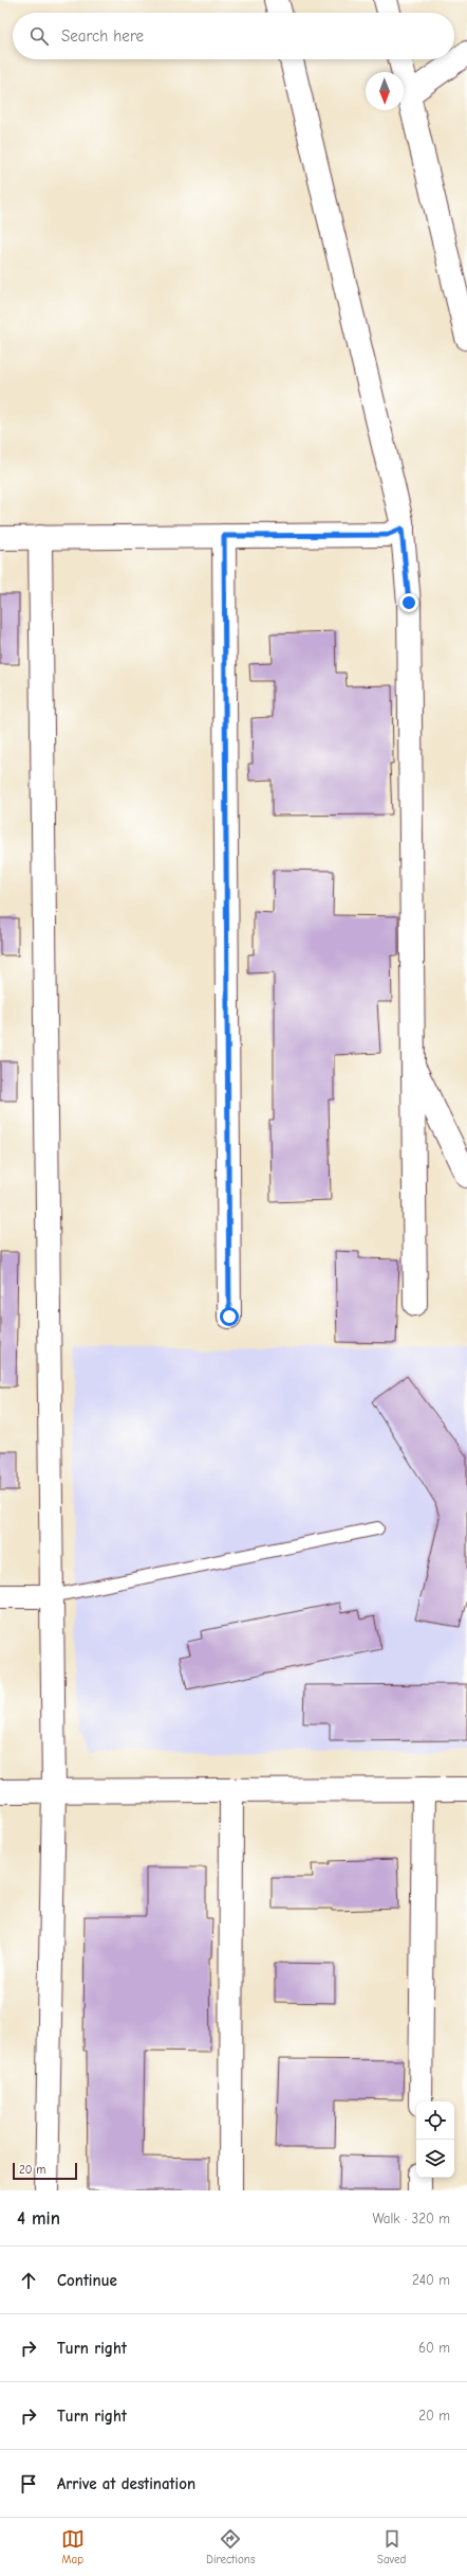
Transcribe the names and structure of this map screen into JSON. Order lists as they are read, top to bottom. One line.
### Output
{"scale_bar":"20 m","north":"bottom","page":{"search":"Search here","scale":"20 m","heading":["4 min","Walk · 320 m"],"list":[["Continue","240 m"],["Turn right","60 m"],["Turn right","20 m"],"Arrive at destination"],"nav":["Map","Directions","Saved"]}}
